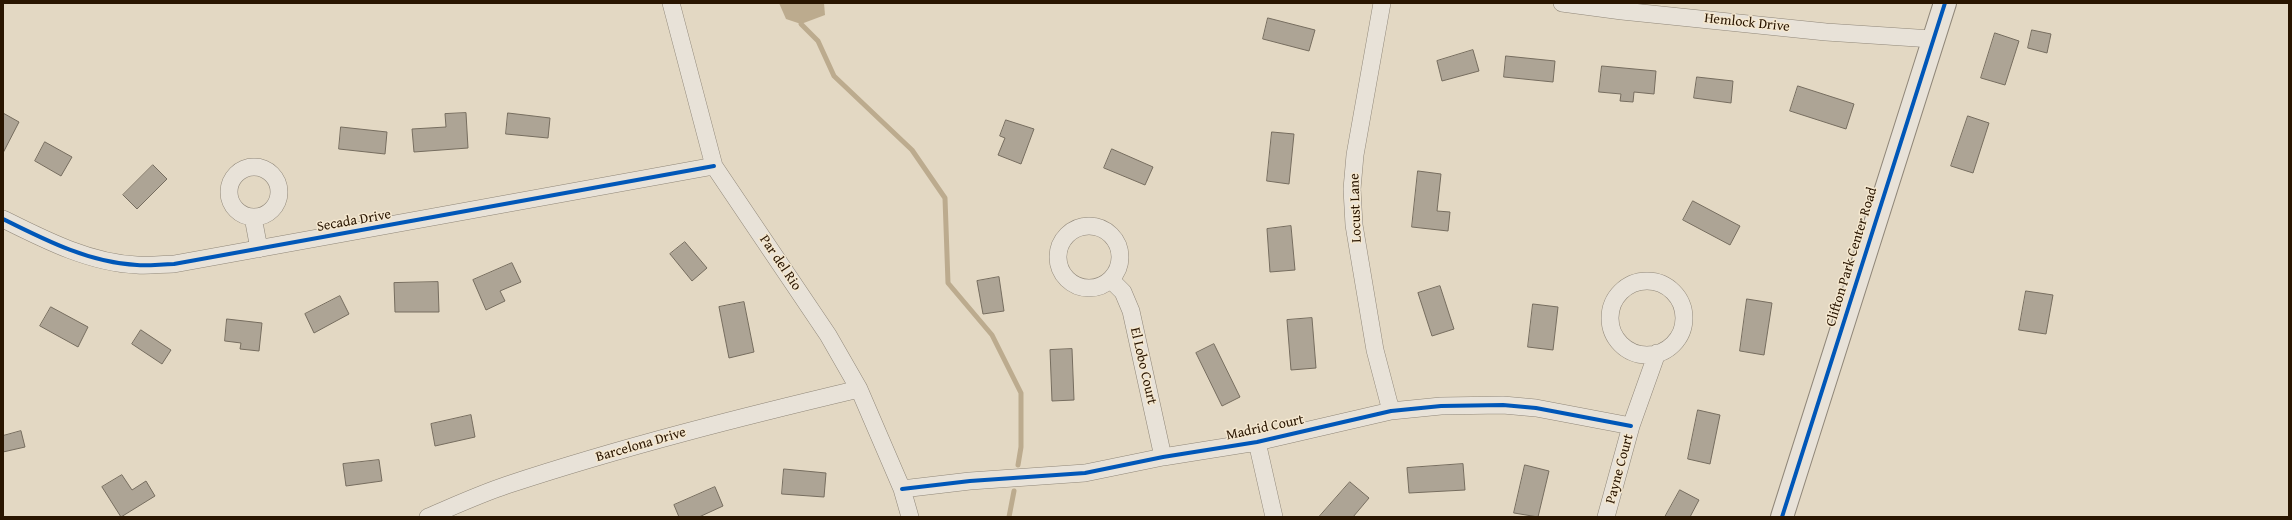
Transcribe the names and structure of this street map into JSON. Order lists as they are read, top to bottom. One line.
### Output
{"streets":{"street":["Hemlock Drive","Locust Lane","Secada Drive","Clifton Park Center Road","Par del Rio","El Lobo Court","Madrid Court","Barcelona Drive","Payne Court"]},"crossings":[["Hemlock Drive","Clifton Park Center Road"],["Locust Lane","Madrid Court"],["Secada Drive","Par del Rio"],["Par del Rio","Madrid Court"],["Par del Rio","Barcelona Drive"],["El Lobo Court","Madrid Court"],["Madrid Court","Payne Court"]]}
